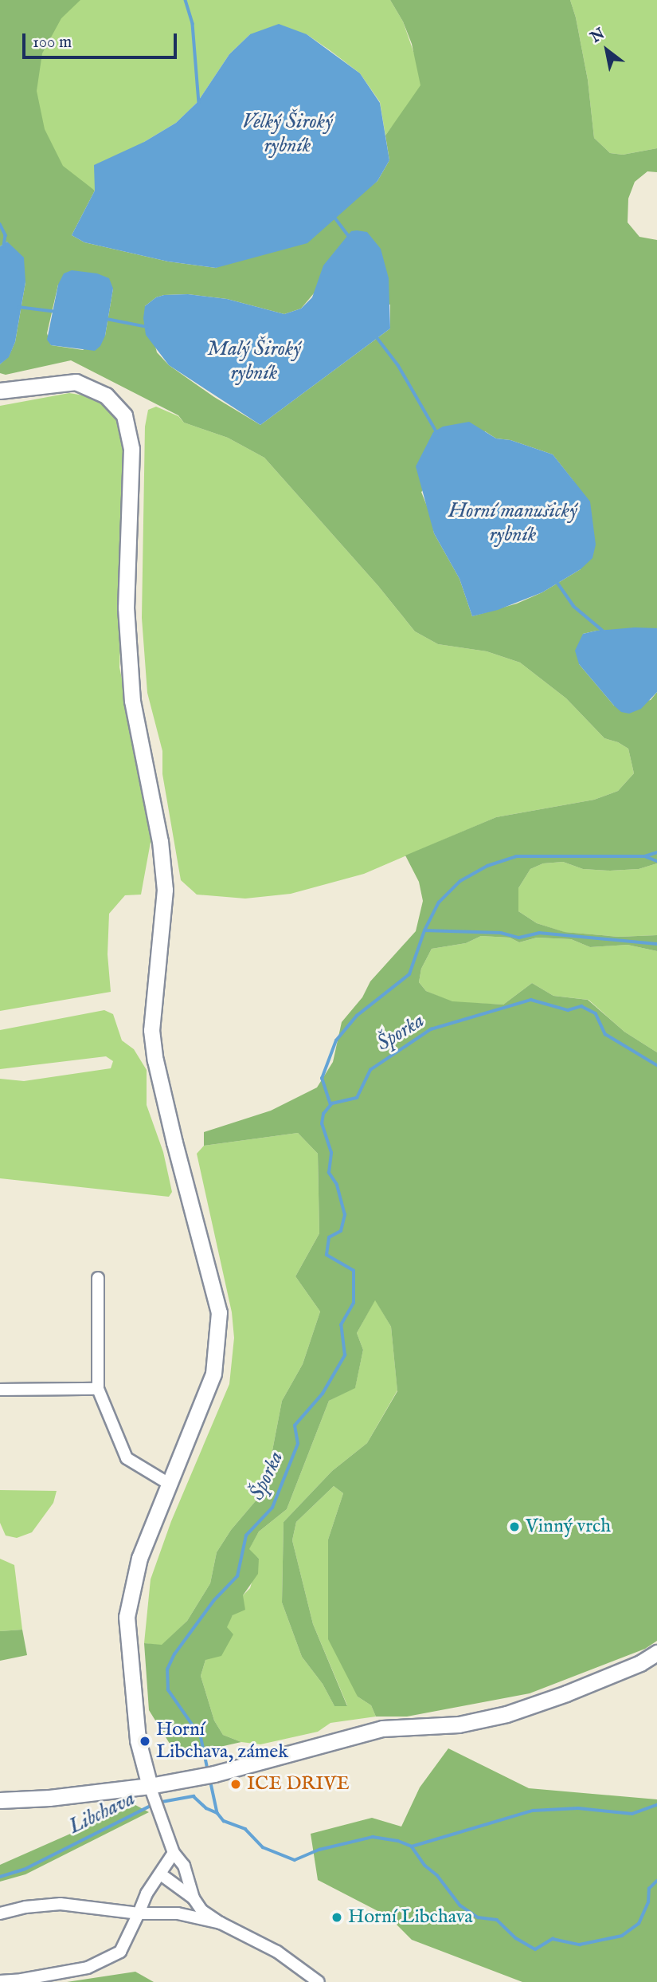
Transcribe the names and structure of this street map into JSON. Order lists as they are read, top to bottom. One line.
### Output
{"water":["Velký Široký rybník","Malý Široký rybník","Horní manušický rybník","Šporka","Libchava"],"places":["Vinný vrch","Horní Libchava, zámek","ICE DRIVE","Horní Libchava"],"scale_bar":"100 m","north":"top left"}
